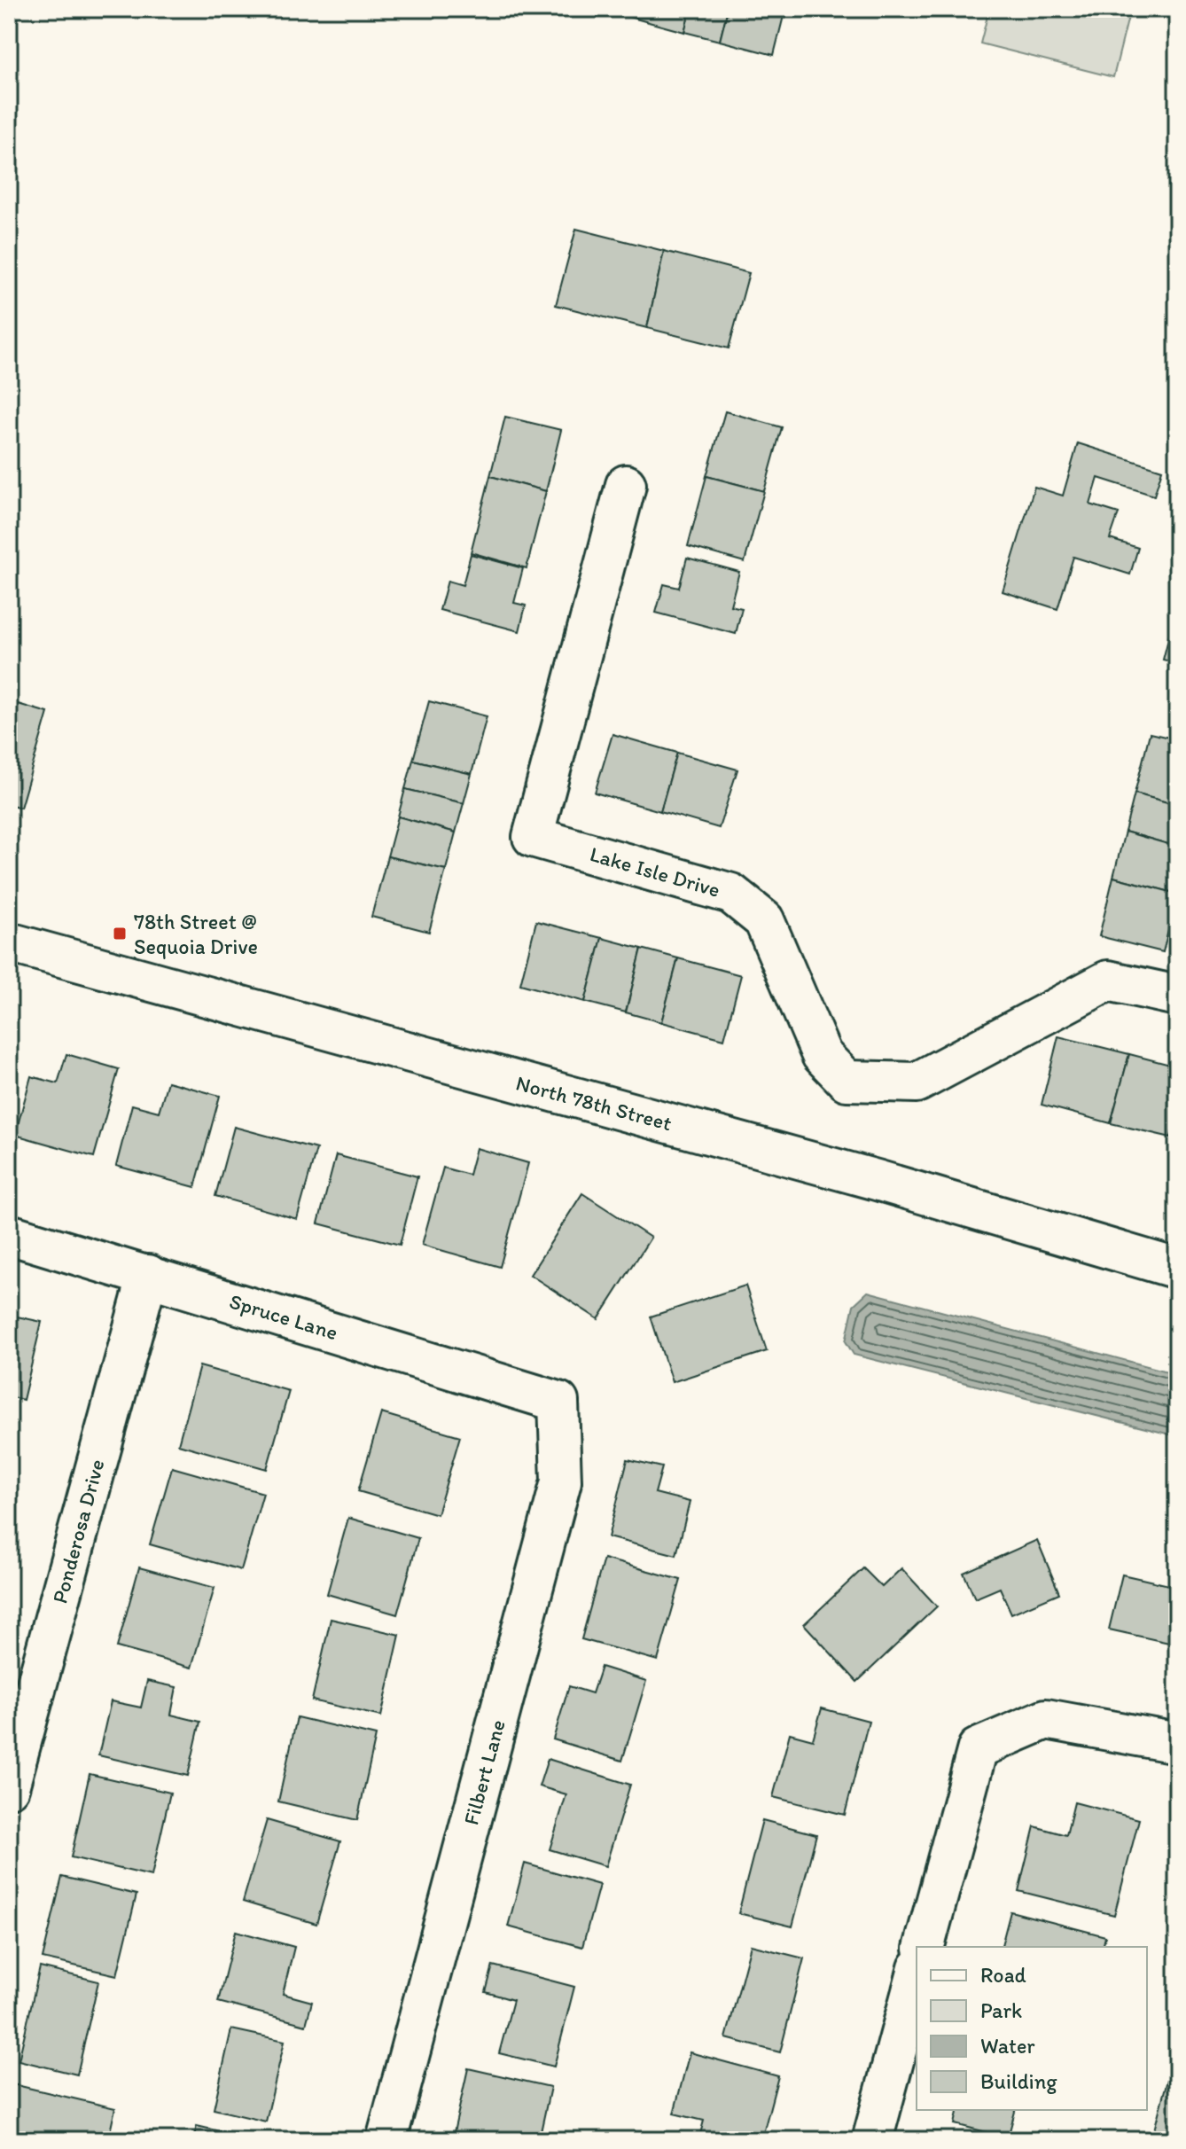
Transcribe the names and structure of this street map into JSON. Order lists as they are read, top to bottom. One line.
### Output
{"streets":{"street":["Lake Isle Drive","North 78th Street","Spruce Lane","Ponderosa Drive","Filbert Lane"]},"crossings":[["Spruce Lane","Ponderosa Drive"],["Spruce Lane","Filbert Lane"]],"places":{"transit":["78th Street @ Sequoia Drive"]},"legend":["Road","Park","Water","Building"]}
